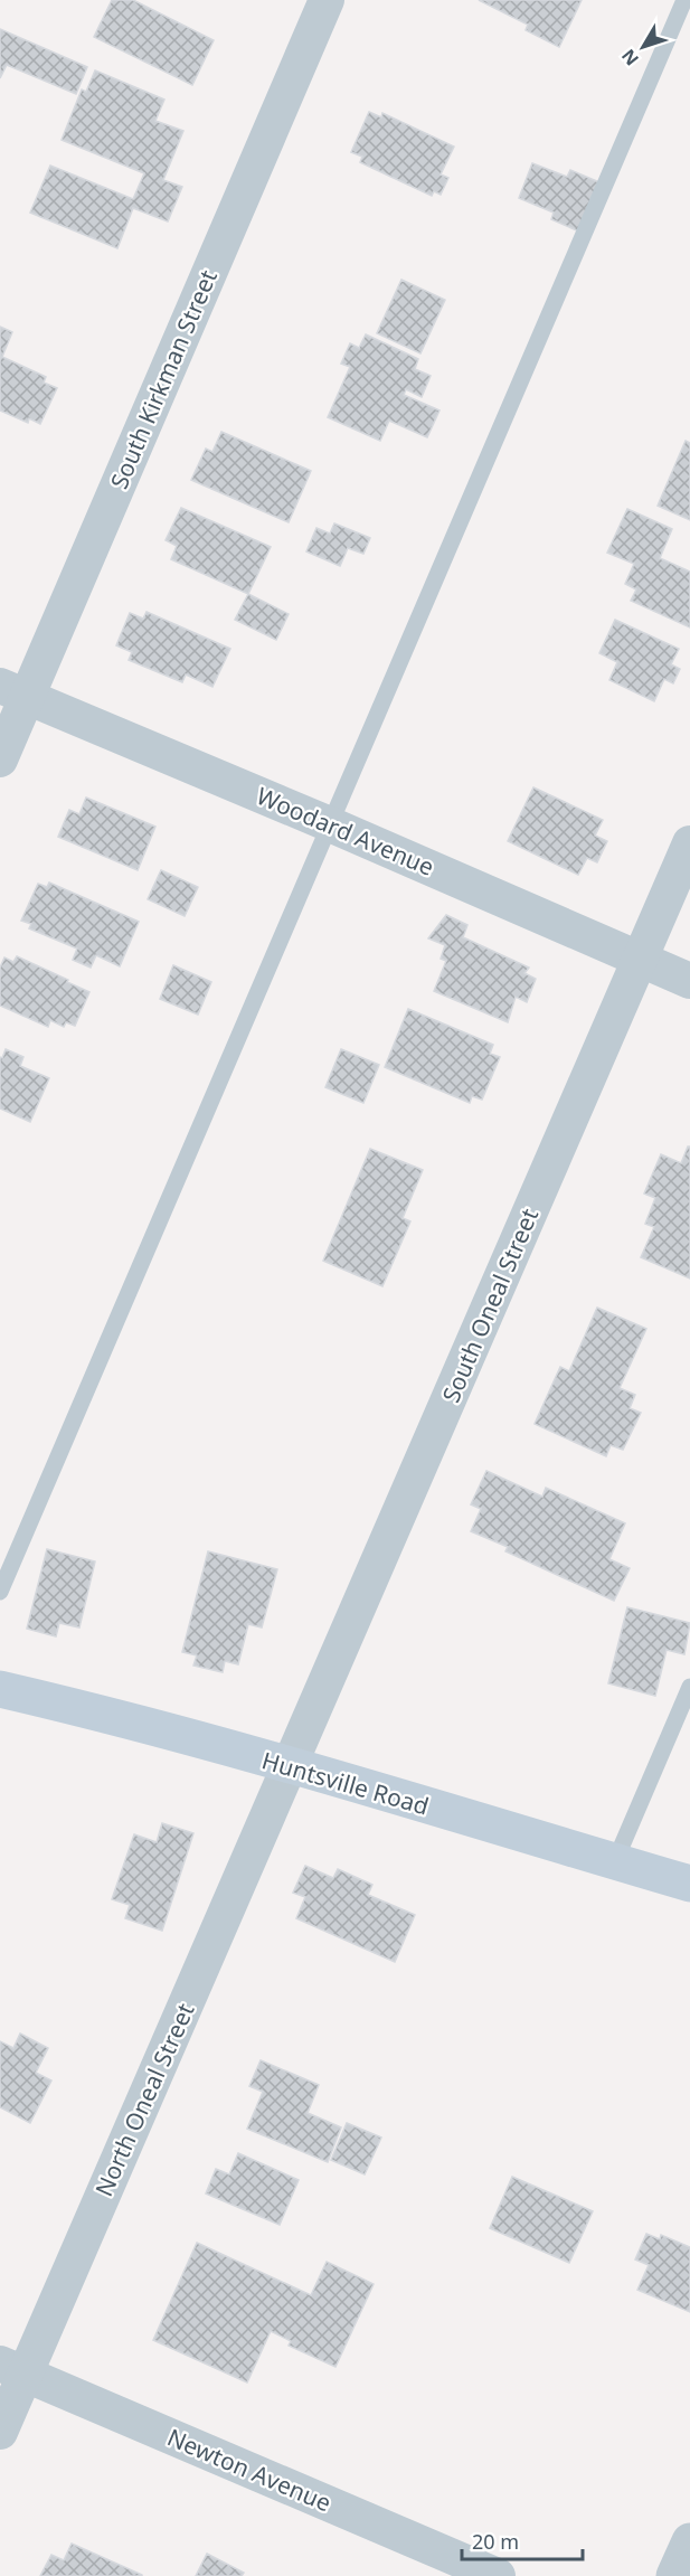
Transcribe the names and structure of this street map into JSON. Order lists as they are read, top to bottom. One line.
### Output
{"streets":{"main road":["Huntsville Road"],"street":["South Kirkman Street","Woodard Avenue","South Oneal Street","North Oneal Street","Newton Avenue"]},"crossings":[["South Kirkman Street","Woodard Avenue"],["Woodard Avenue","South Oneal Street"],["South Oneal Street","Huntsville Road"],["South Oneal Street","North Oneal Street"],["Huntsville Road","North Oneal Street"],["North Oneal Street","Newton Avenue"]],"scale_bar":"20 m","north":"bottom left"}
